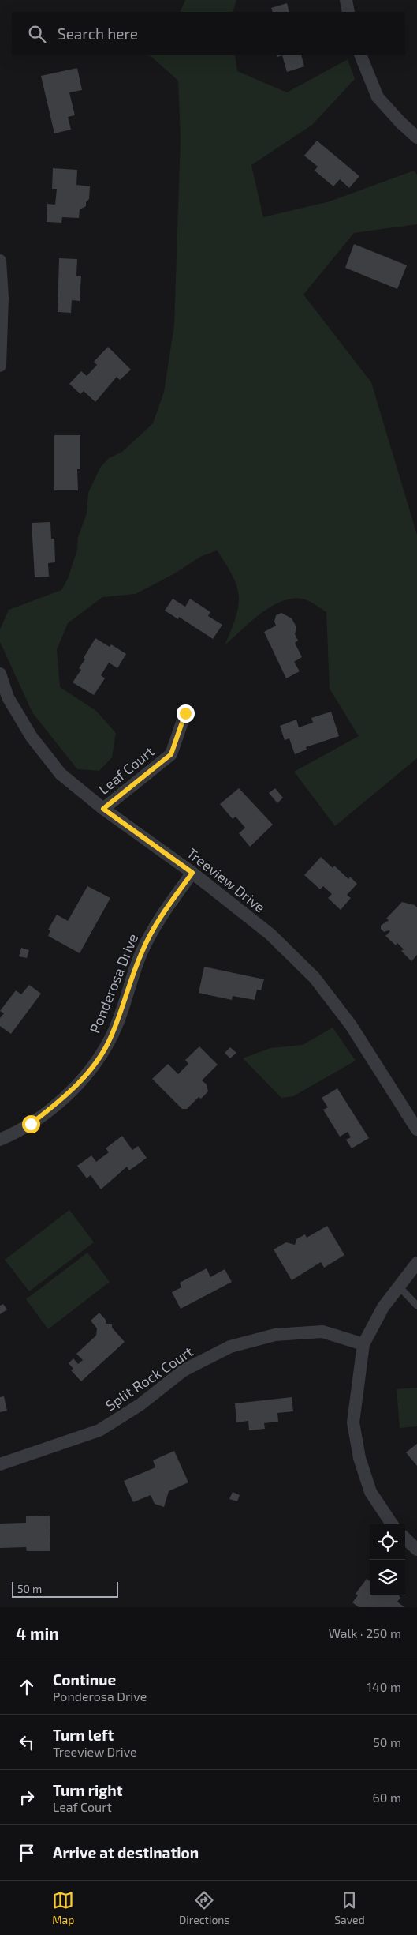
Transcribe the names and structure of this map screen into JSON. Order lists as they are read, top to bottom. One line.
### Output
{"streets":{"street":["Leaf Court","Treeview Drive","Ponderosa Drive","Split Rock Court"]},"crossings":[["Leaf Court","Treeview Drive"],["Treeview Drive","Ponderosa Drive"]],"scale_bar":"50 m","page":{"search":"Search here","scale":"50 m","heading":["4 min","Walk · 250 m"],"list":[["Continue","Ponderosa Drive","140 m"],["Turn left","Treeview Drive","50 m"],["Turn right","Leaf Court","60 m"],"Arrive at destination"],"nav":["Map","Directions","Saved"]}}
